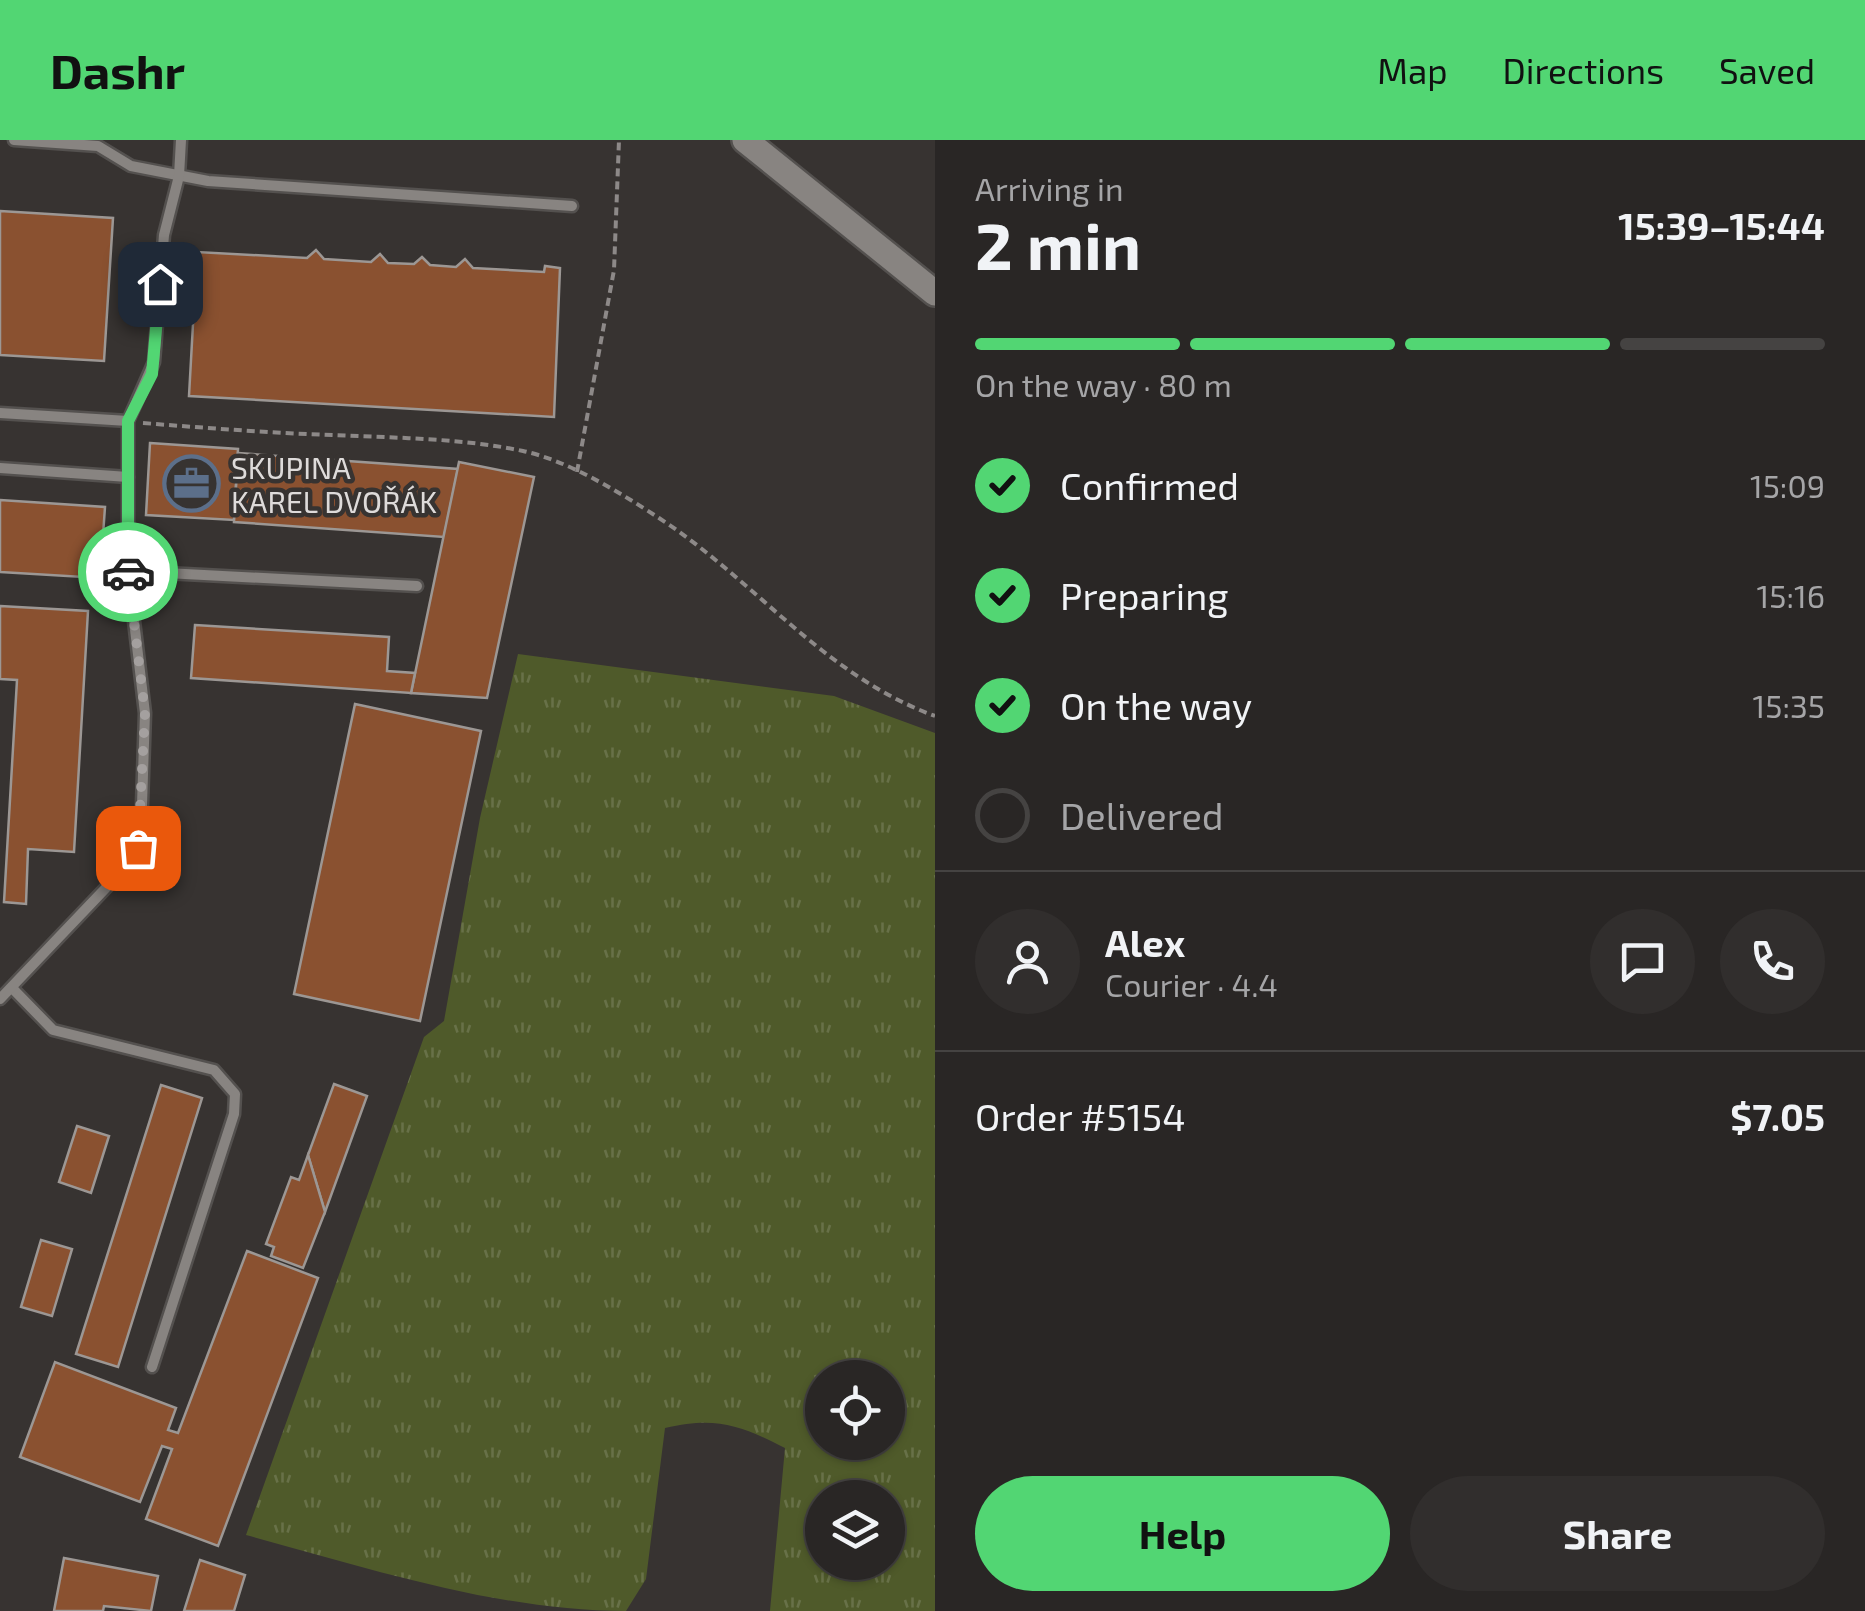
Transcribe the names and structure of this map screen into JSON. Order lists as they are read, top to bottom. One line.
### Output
{"places":{"office":["SKUPINA KAREL DVOŘÁK"]},"page":{"header":"Dashr","nav":["Map","Directions","Saved"],"heading":["2 min","Arriving in","15:39–15:44"],"panel":["Alex","Courier · 4.4","Order #5154","$7.05"],"bar":"On the way · 80 m","list":[["Confirmed","15:09"],["Preparing","15:16"],["On the way","15:35"],"Delivered"],"buttons":["Help","Share"]}}
